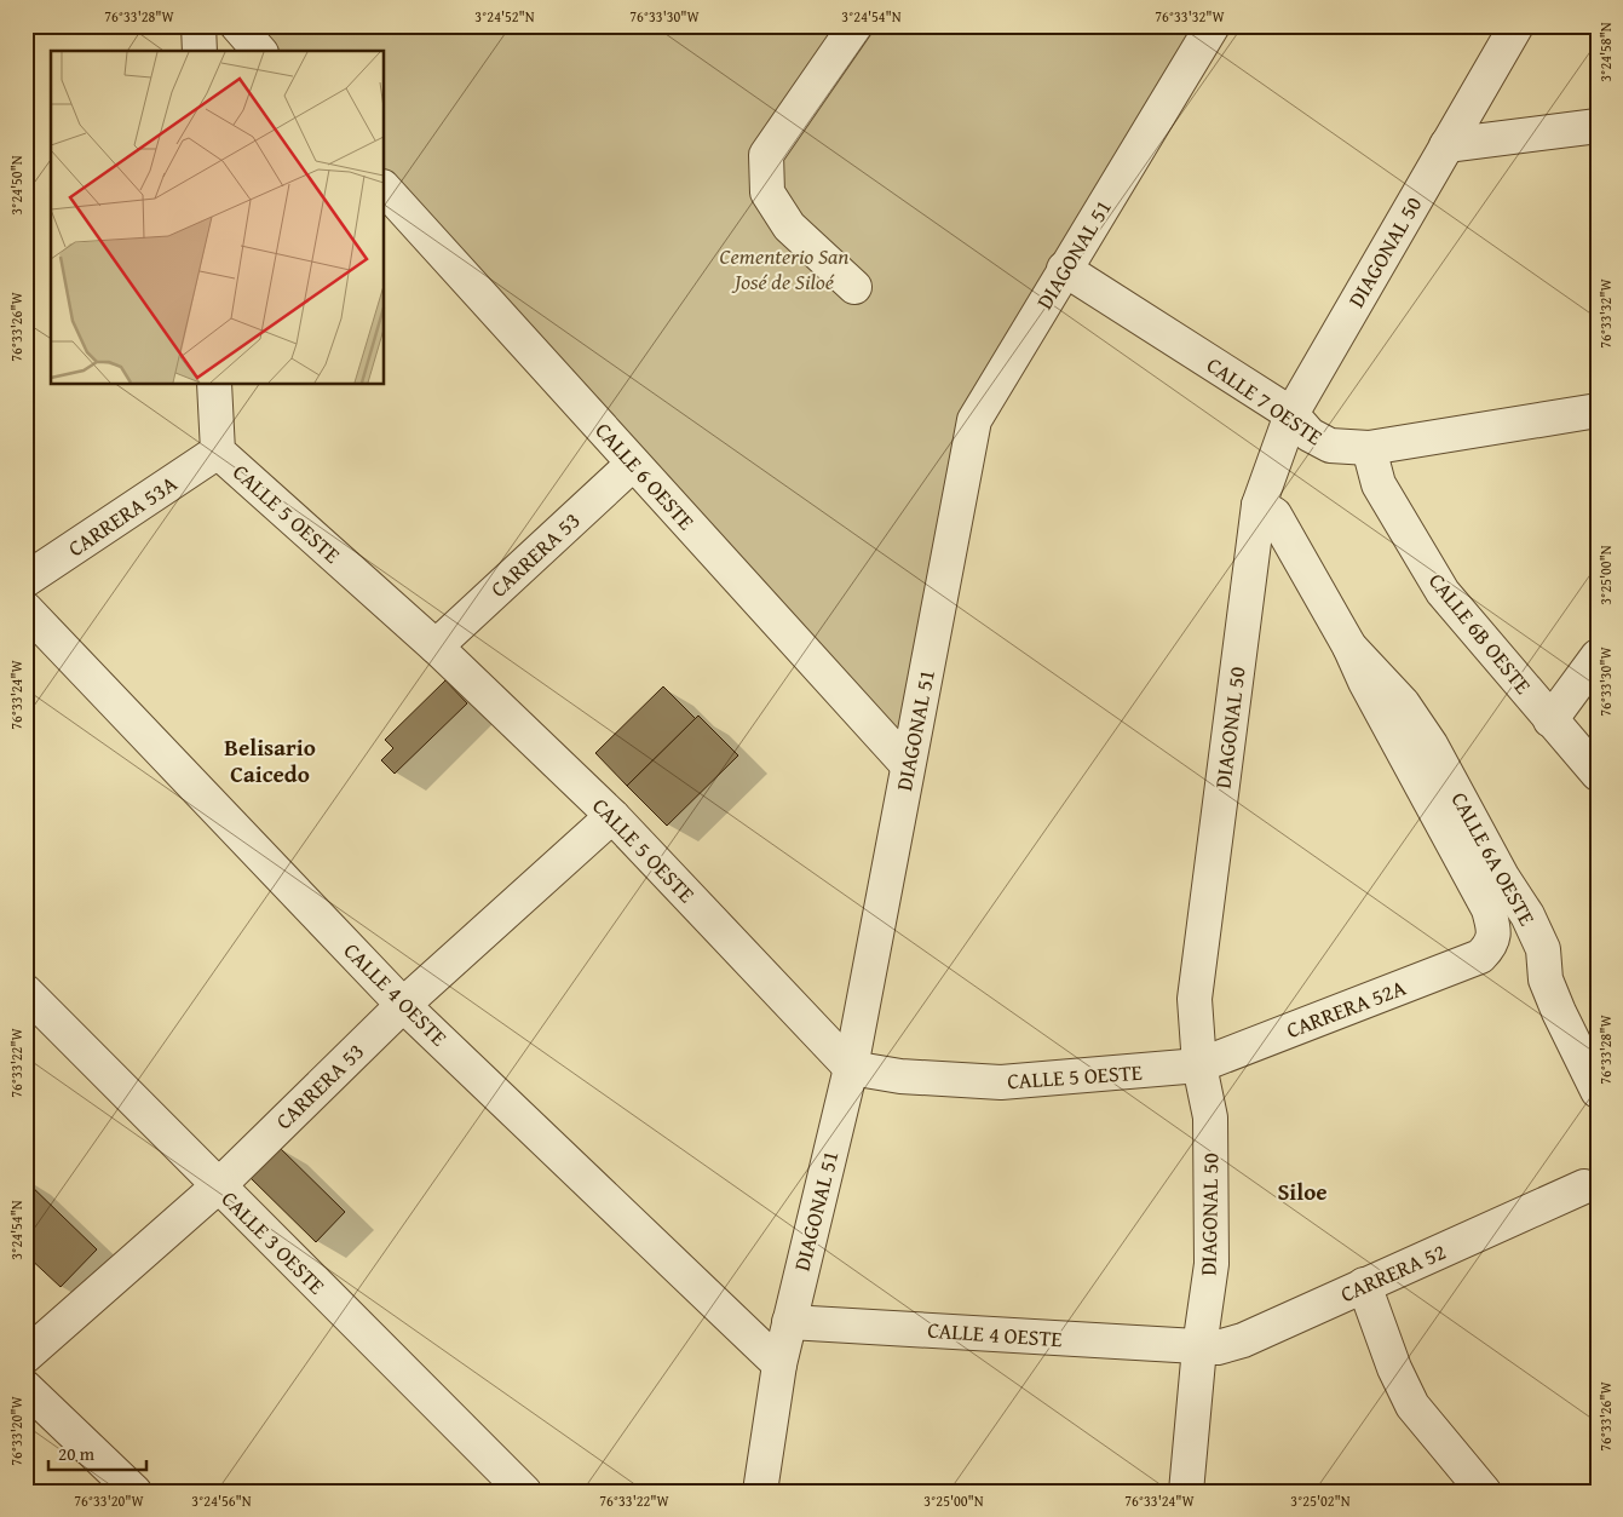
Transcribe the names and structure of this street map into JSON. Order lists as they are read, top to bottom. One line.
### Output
{"streets":{"street":["DIAGONAL 50","DIAGONAL 51","CALLE 7 OESTE","CALLE 6 OESTE","CALLE 5 OESTE","CARRERA 53A","CARRERA 53","CALLE 6B OESTE","CALLE 6A OESTE","CALLE 4 OESTE","CARRERA 52A","CALLE 3 OESTE","CARRERA 52"]},"crossings":[["DIAGONAL 50","CALLE 7 OESTE"],["DIAGONAL 50","CALLE 5 OESTE"],["DIAGONAL 50","CALLE 6A OESTE"],["DIAGONAL 50","CALLE 4 OESTE"],["DIAGONAL 50","CARRERA 52A"],["DIAGONAL 50","CARRERA 52"],["DIAGONAL 51","CALLE 7 OESTE"],["DIAGONAL 51","CALLE 6 OESTE"],["DIAGONAL 51","CALLE 5 OESTE"],["DIAGONAL 51","CALLE 4 OESTE"],["CALLE 7 OESTE","CALLE 6B OESTE"],["CALLE 6 OESTE","CARRERA 53"],["CALLE 5 OESTE","CARRERA 53A"],["CALLE 5 OESTE","CARRERA 53"],["CALLE 5 OESTE","CARRERA 52A"],["CARRERA 53","CALLE 4 OESTE"],["CARRERA 53","CALLE 3 OESTE"],["CALLE 6A OESTE","CARRERA 52A"],["CALLE 4 OESTE","CARRERA 52"]],"districts":["Belisario Caicedo","Siloe"],"parks":["Cementerio San José de Siloé"],"scale_bar":"20 m","coordinates":["76°33'28\"W","3°24'52\"N","76°33'30\"W","3°24'54\"N","76°33'32\"W","3°24'58\"N","3°24'50\"N","76°33'26\"W","3°25'00\"N","76°33'24\"W","76°33'22\"W","76°33'20\"W","3°24'56\"N","3°25'02\"N"]}
